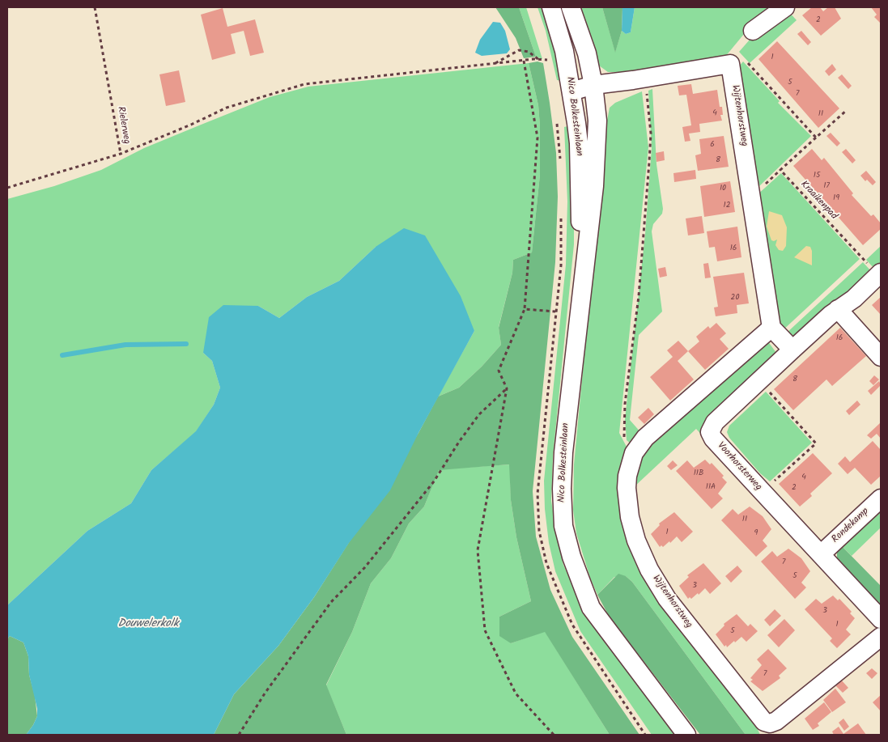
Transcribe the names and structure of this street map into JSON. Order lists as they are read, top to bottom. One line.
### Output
{"streets":{"street":["Wijtenhorstweg","Nico Bolkesteinlaan","Voorhorsterweg","Rondekamp"],"path":["Rielerweg","Kraaikenpad"]},"crossings":[["Wijtenhorstweg","Nico Bolkesteinlaan"],["Kraaikenpad","Voorhorsterweg"],["Voorhorsterweg","Rondekamp"]],"water":["Douwelerkolk"],"house_numbers":["2","1","5","7","4","11","6","8","15","17","10","19","12","16","20","16","8","11B","4","11A","2","11","1","9","7","5","3","3","1","5","7"]}
